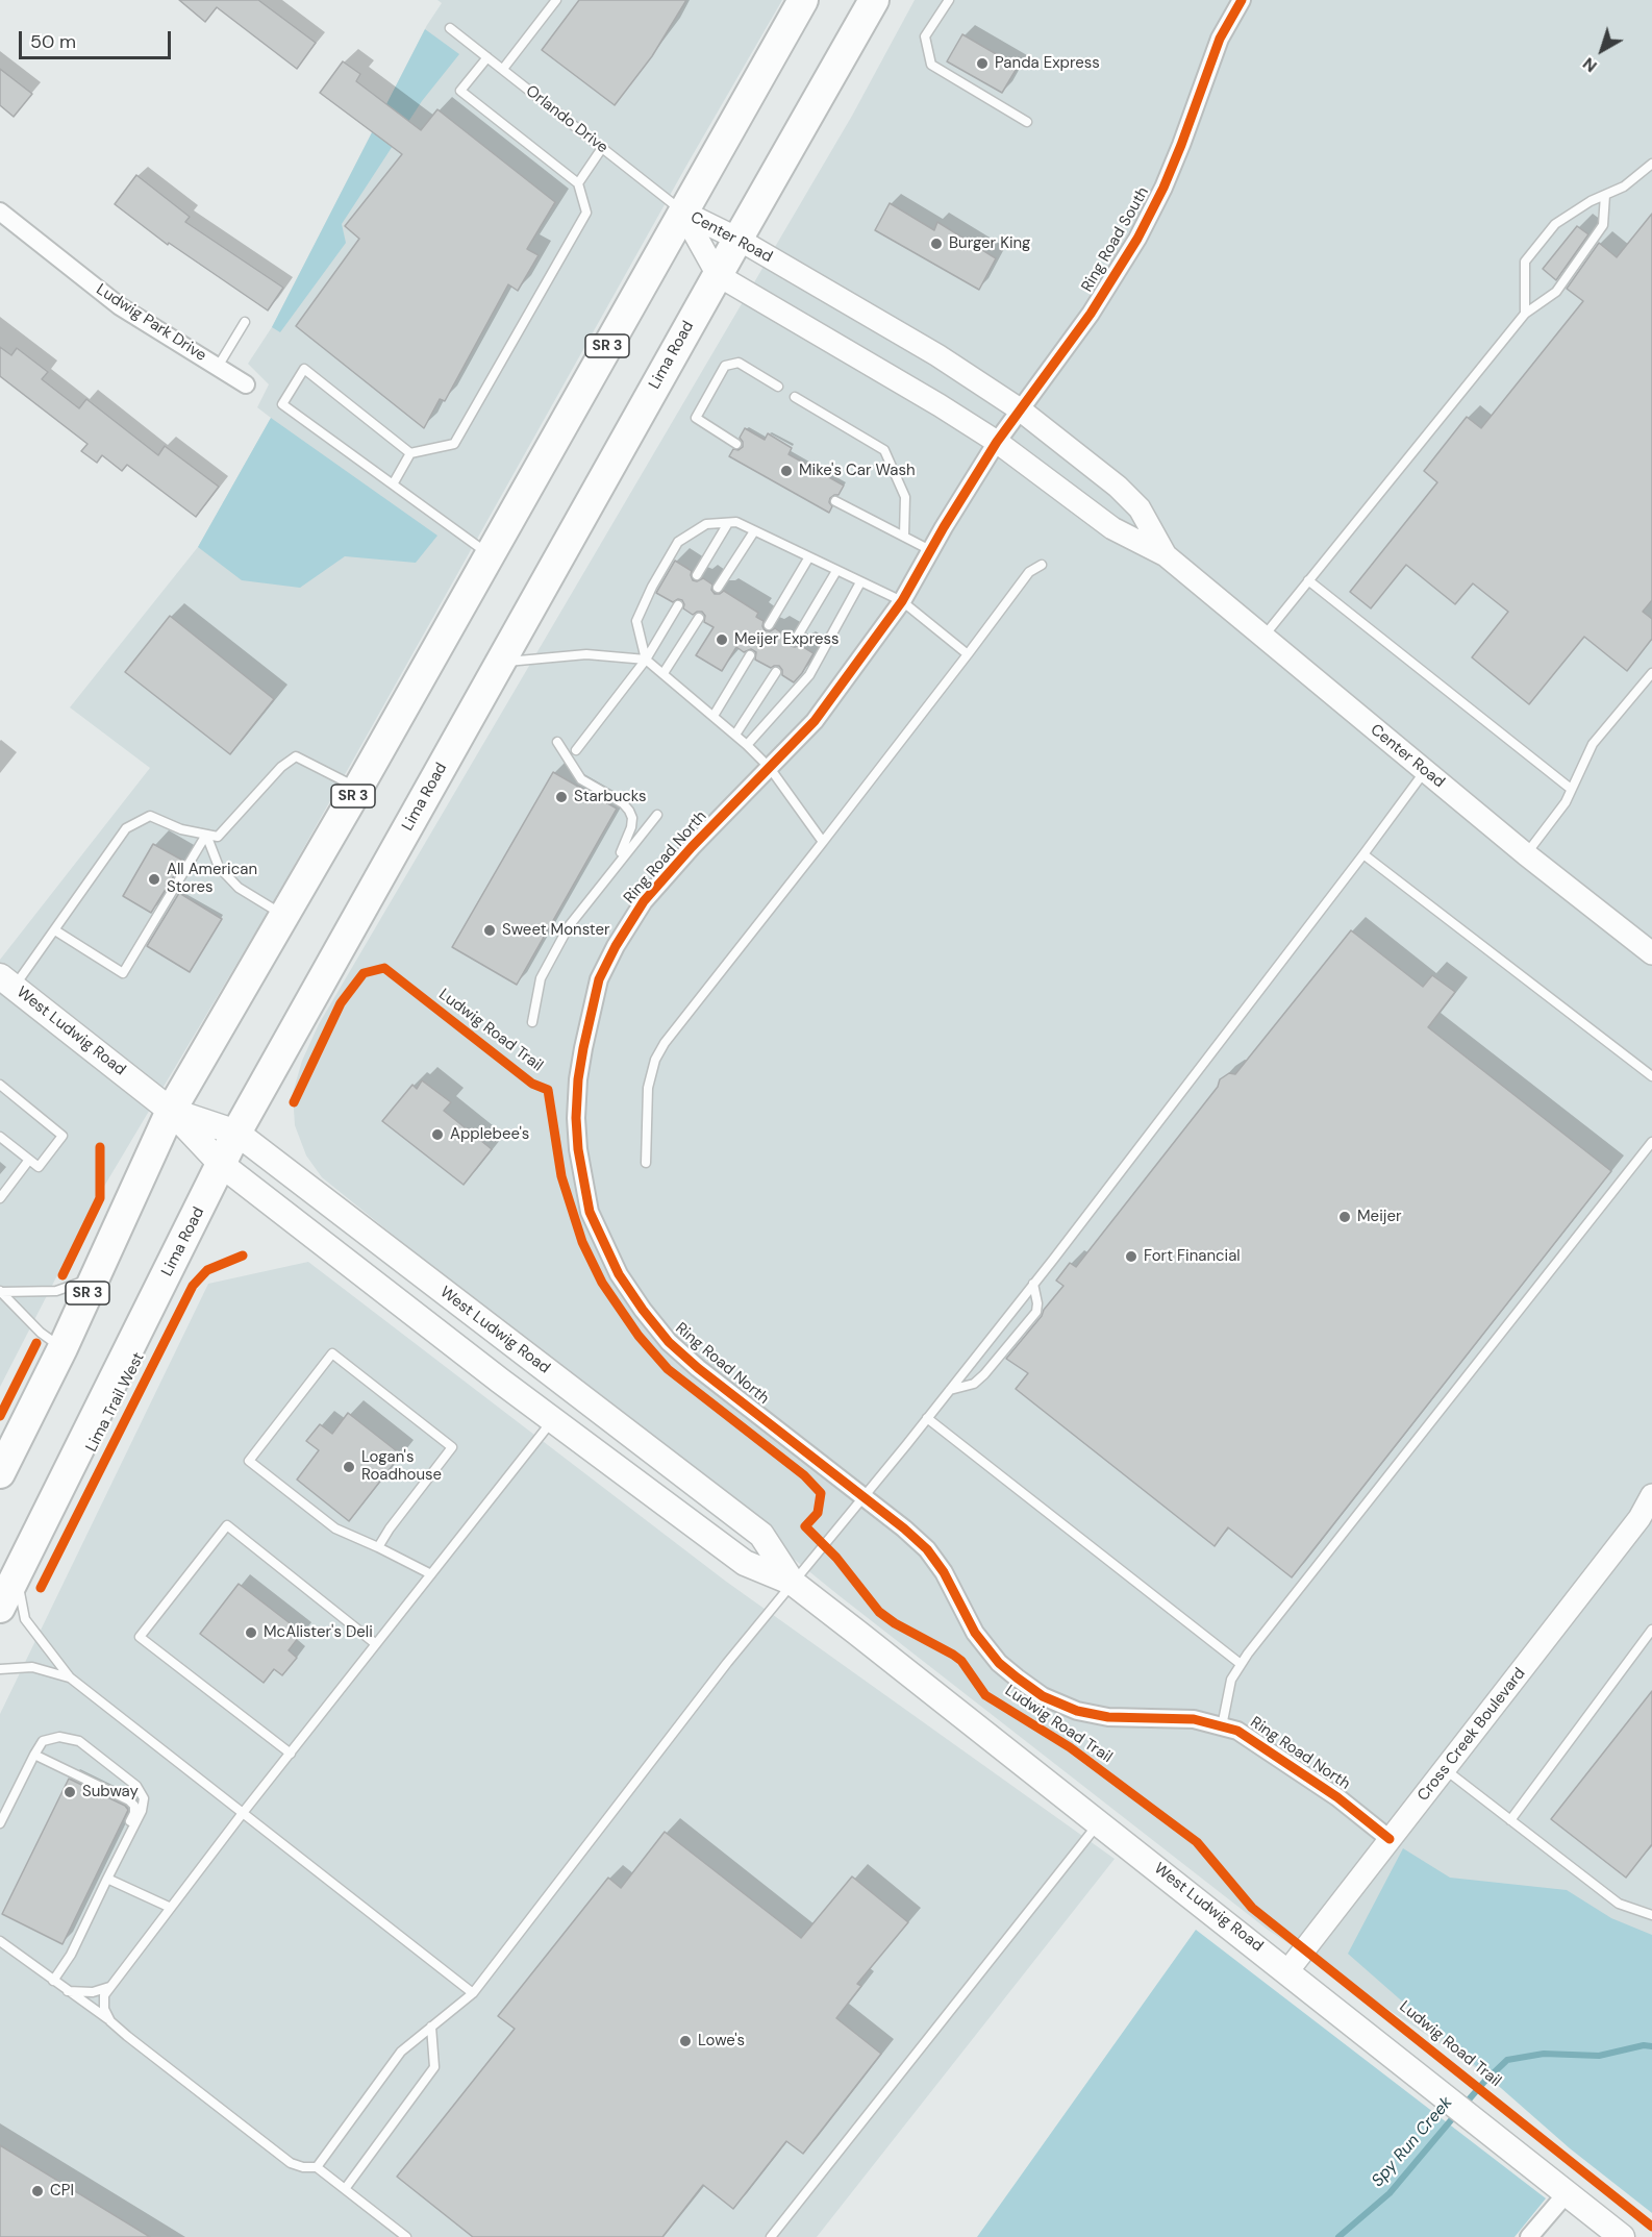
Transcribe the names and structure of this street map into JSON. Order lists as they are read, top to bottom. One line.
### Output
{"streets":{"highway":["SR 3","Lima Road"],"main road":["West Ludwig Road"],"street":["Center Road","Ring Road South","Ludwig Park Drive","Ring Road North","Cross Creek Boulevard"],"lane":["Orlando Drive"],"cycle path":["Ludwig Road Trail","Lima Trail West"]},"crossings":[["Orlando Drive","Center Road"],["Orlando Drive","SR 3"],["Center Road","Ring Road South"],["Center Road","SR 3"],["Center Road","Lima Road"],["Center Road","Ring Road North"],["Ring Road South","Ring Road North"],["SR 3","West Ludwig Road"],["Lima Road","West Ludwig Road"],["Ring Road North","Cross Creek Boulevard"],["West Ludwig Road","Cross Creek Boulevard"]],"water":["Spy Run Creek"],"places":["Panda Express","Burger King","Mike's Car Wash","Meijer Express","Starbucks","All American Stores","Sweet Monster","Applebee's","Meijer","Fort Financial","Logan's Roadhouse","McAlister's Deli","Subway","Lowe's","CPI"],"scale_bar":"50 m","north":"bottom left"}
